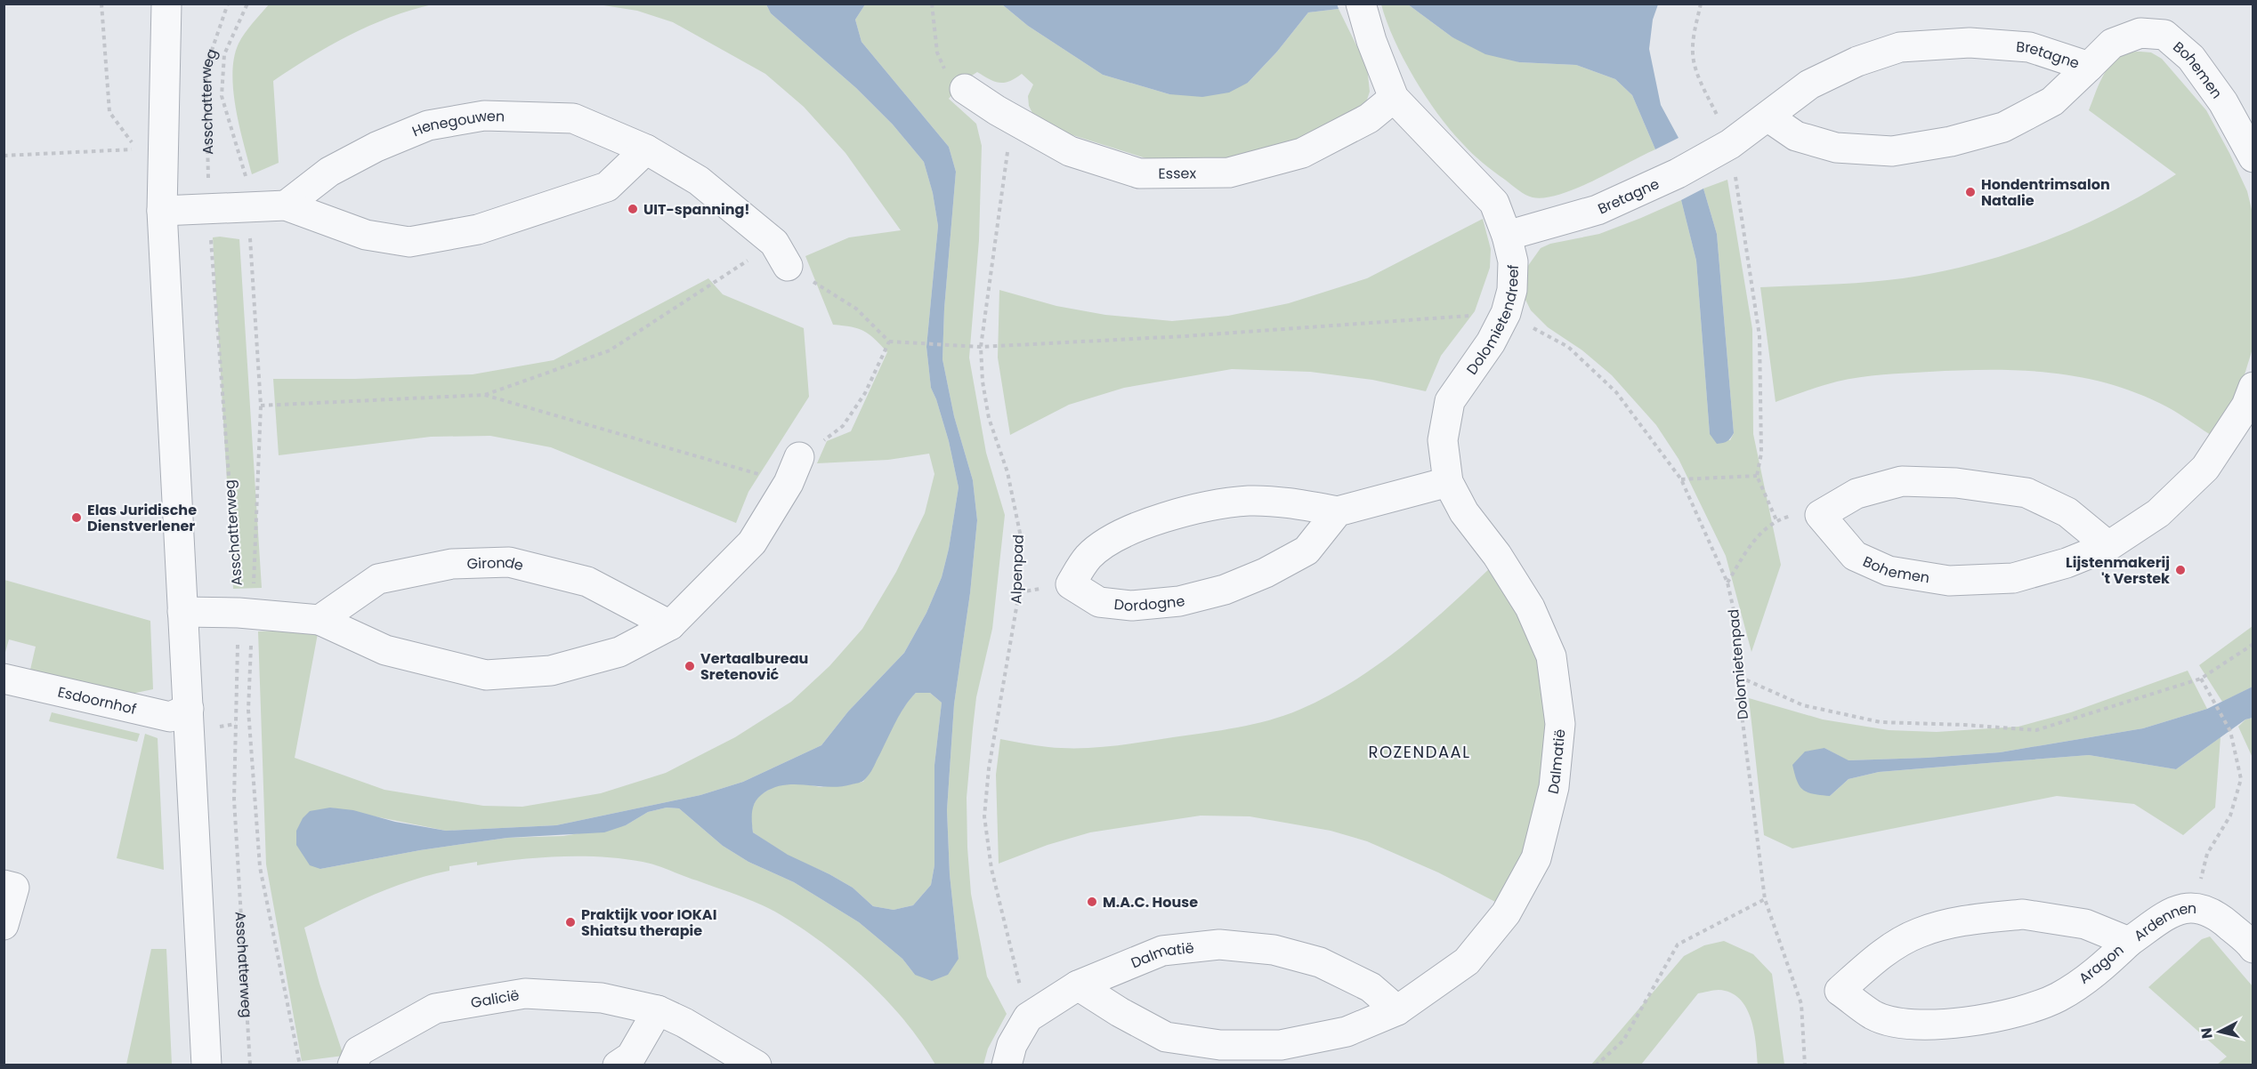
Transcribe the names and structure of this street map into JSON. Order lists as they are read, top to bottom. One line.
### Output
{"streets":{"street":["Bretagne","Bohemen","Henegouwen","Essex","Dolomietendreef","Gironde","Dordogne","Esdoornhof","Dalmatië","Ardennen","Aragon","Galicië"],"path":["Asschatterweg","Alpenpad","Dolomietenpad"]},"crossings":[["Bretagne","Bohemen"],["Bretagne","Dolomietendreef"],["Essex","Dolomietendreef"],["Essex","Alpenpad"],["Dolomietendreef","Dordogne"],["Dolomietendreef","Dolomietenpad"],["Dolomietendreef","Dalmatië"],["Alpenpad","Dalmatië"],["Dordogne","Dalmatië"],["Ardennen","Aragon"]],"districts":["ROZENDAAL"],"places":["Hondentrimsalon Natalie","UIT-spanning!","Elas Juridische Dienstverlener","Lijstenmakerij 't Verstek","Vertaalbureau Sretenović","M.A.C. House","Praktijk voor IOKAI Shiatsu therapie"],"north":"left"}
